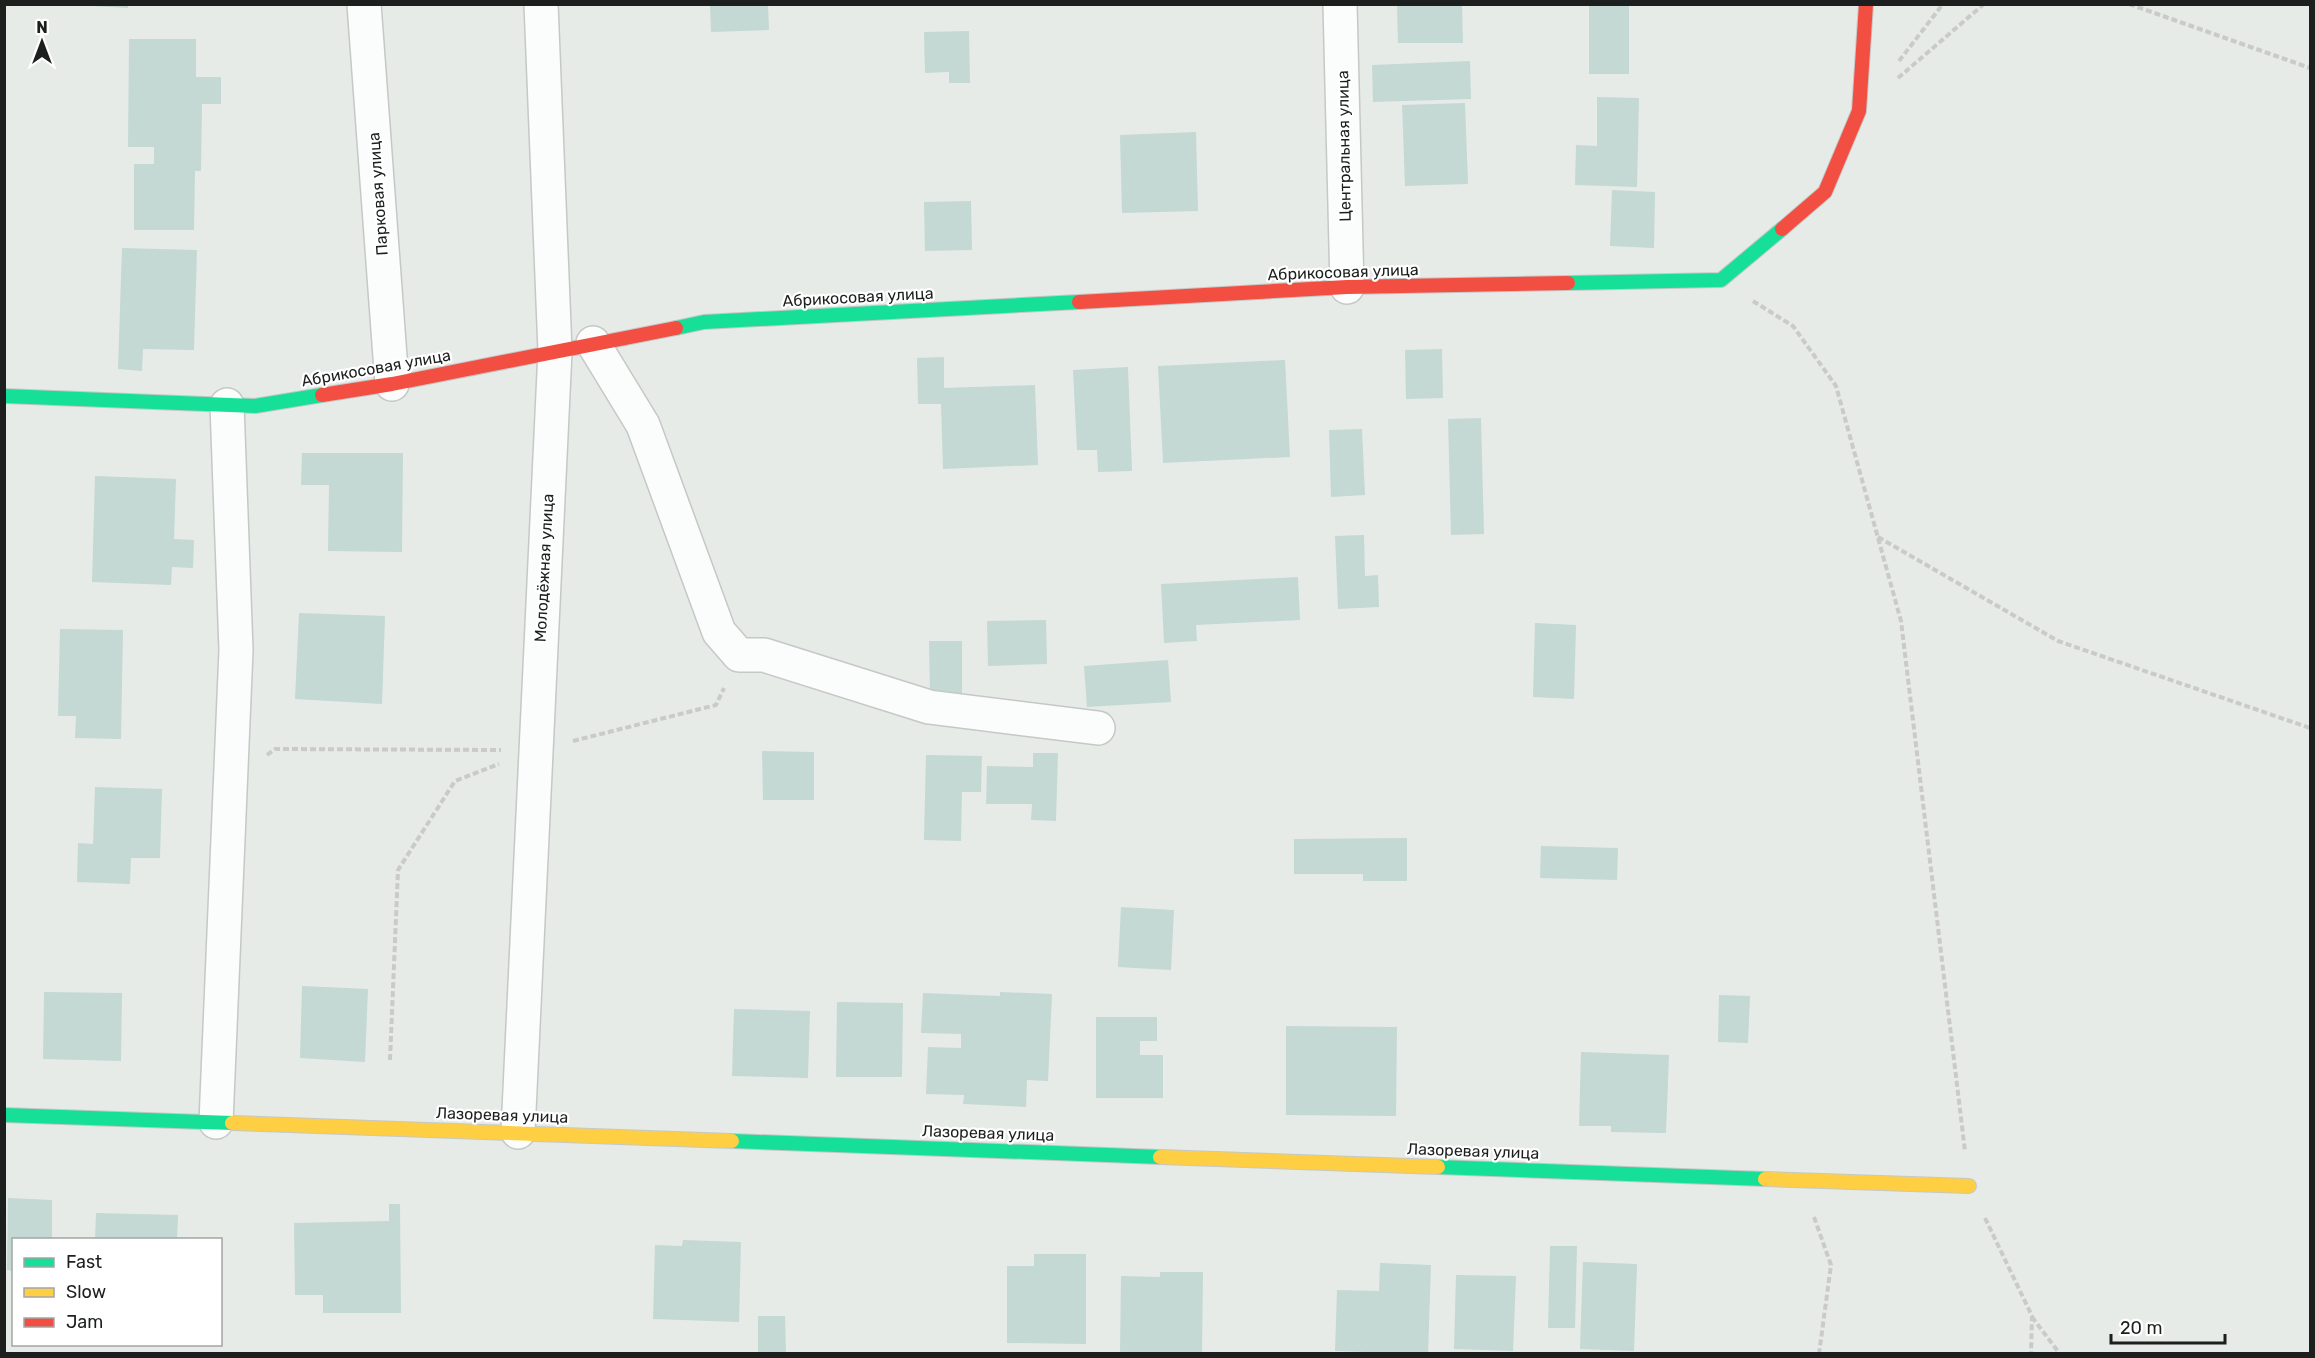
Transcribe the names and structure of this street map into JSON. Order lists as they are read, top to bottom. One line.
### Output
{"streets":{"street":["Центральная улица","Парковая улица","Абрикосовая улица","Молодёжная улица","Лазоревая улица"]},"crossings":[["Центральная улица","Абрикосовая улица"],["Парковая улица","Абрикосовая улица"],["Абрикосовая улица","Молодёжная улица"],["Молодёжная улица","Лазоревая улица"]],"legend":["Fast","Slow","Jam"],"scale_bar":"20 m","north":"top"}
